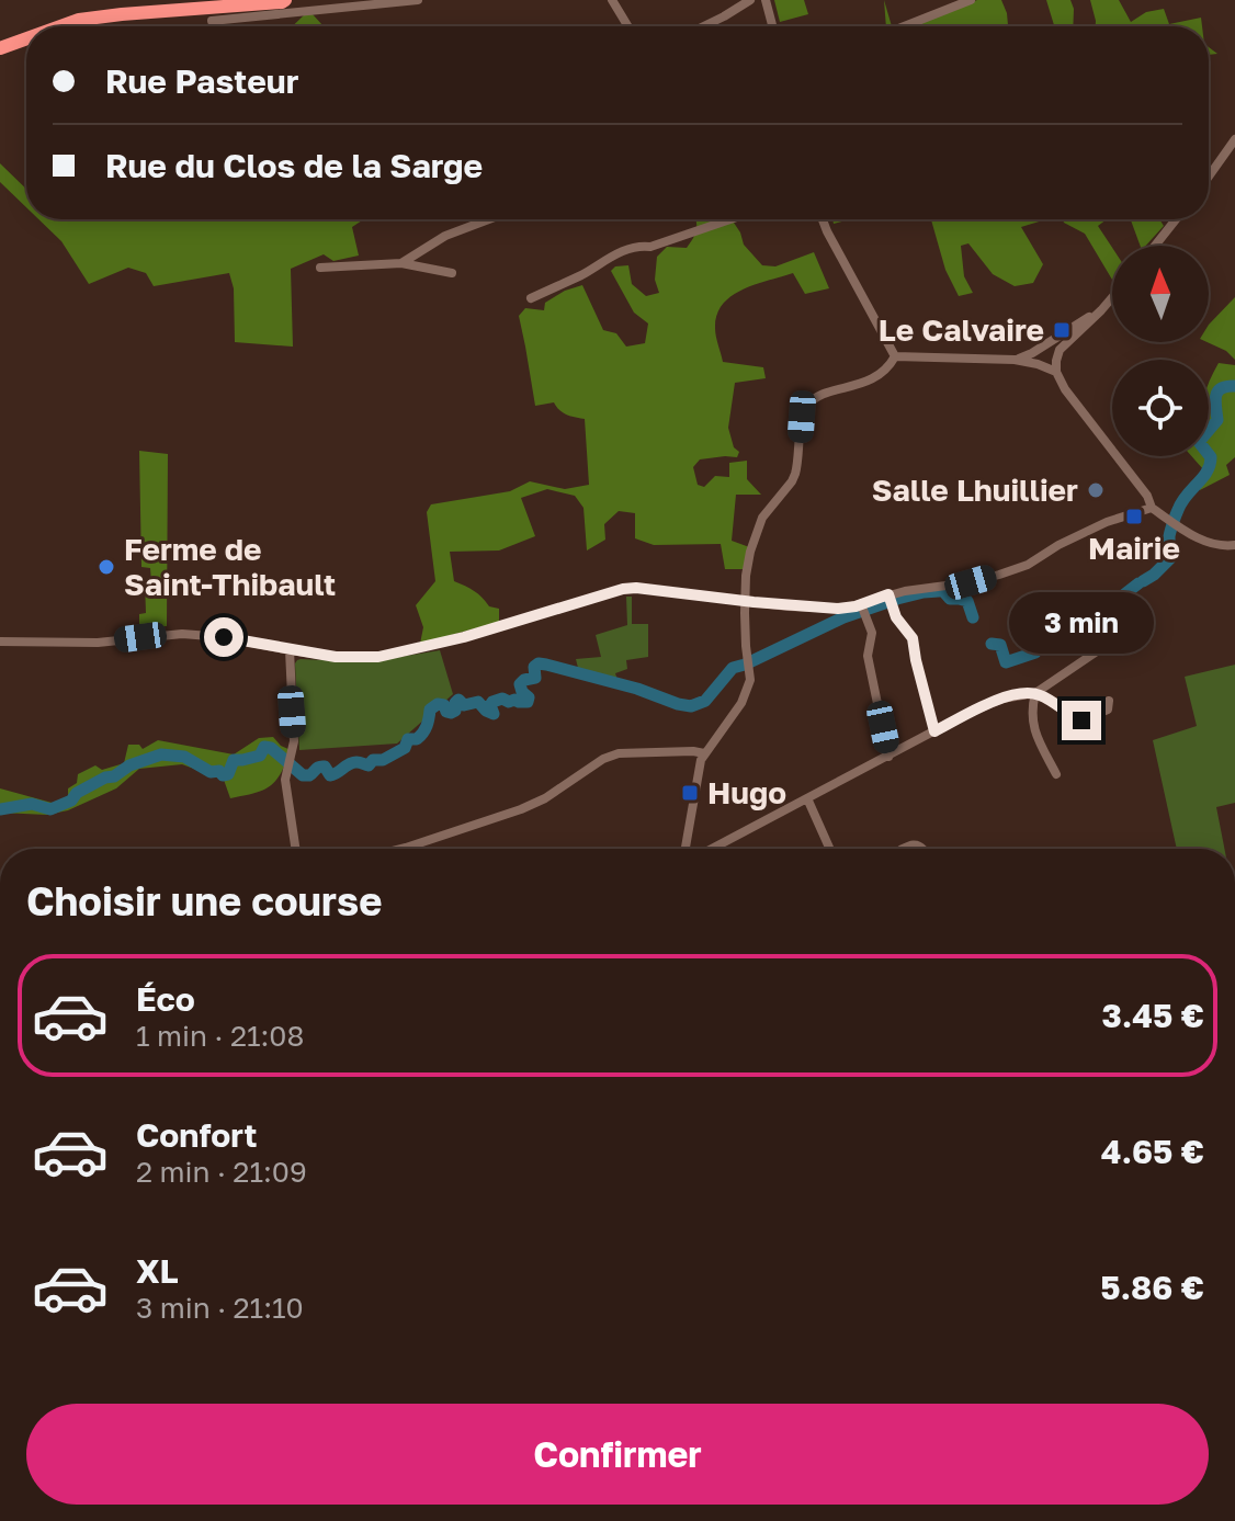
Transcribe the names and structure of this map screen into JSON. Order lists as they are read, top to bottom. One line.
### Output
{"places":{"transit":["Le Calvaire","Mairie","Hugo"],"other":["Salle Lhuillier","Ferme de Saint-Thibault"]},"north":"top","page":{"banner":["Rue Pasteur","Rue du Clos de la Sarge"],"bubble":"3 min","heading":"Choisir une course","list":[{"name":"Éco","note":"1 min · 21:08","value":"3.45 €"},{"name":"Confort","note":"2 min · 21:09","value":"4.65 €"},{"name":"XL","note":"3 min · 21:10","value":"5.86 €"}],"buttons":"Confirmer"}}
